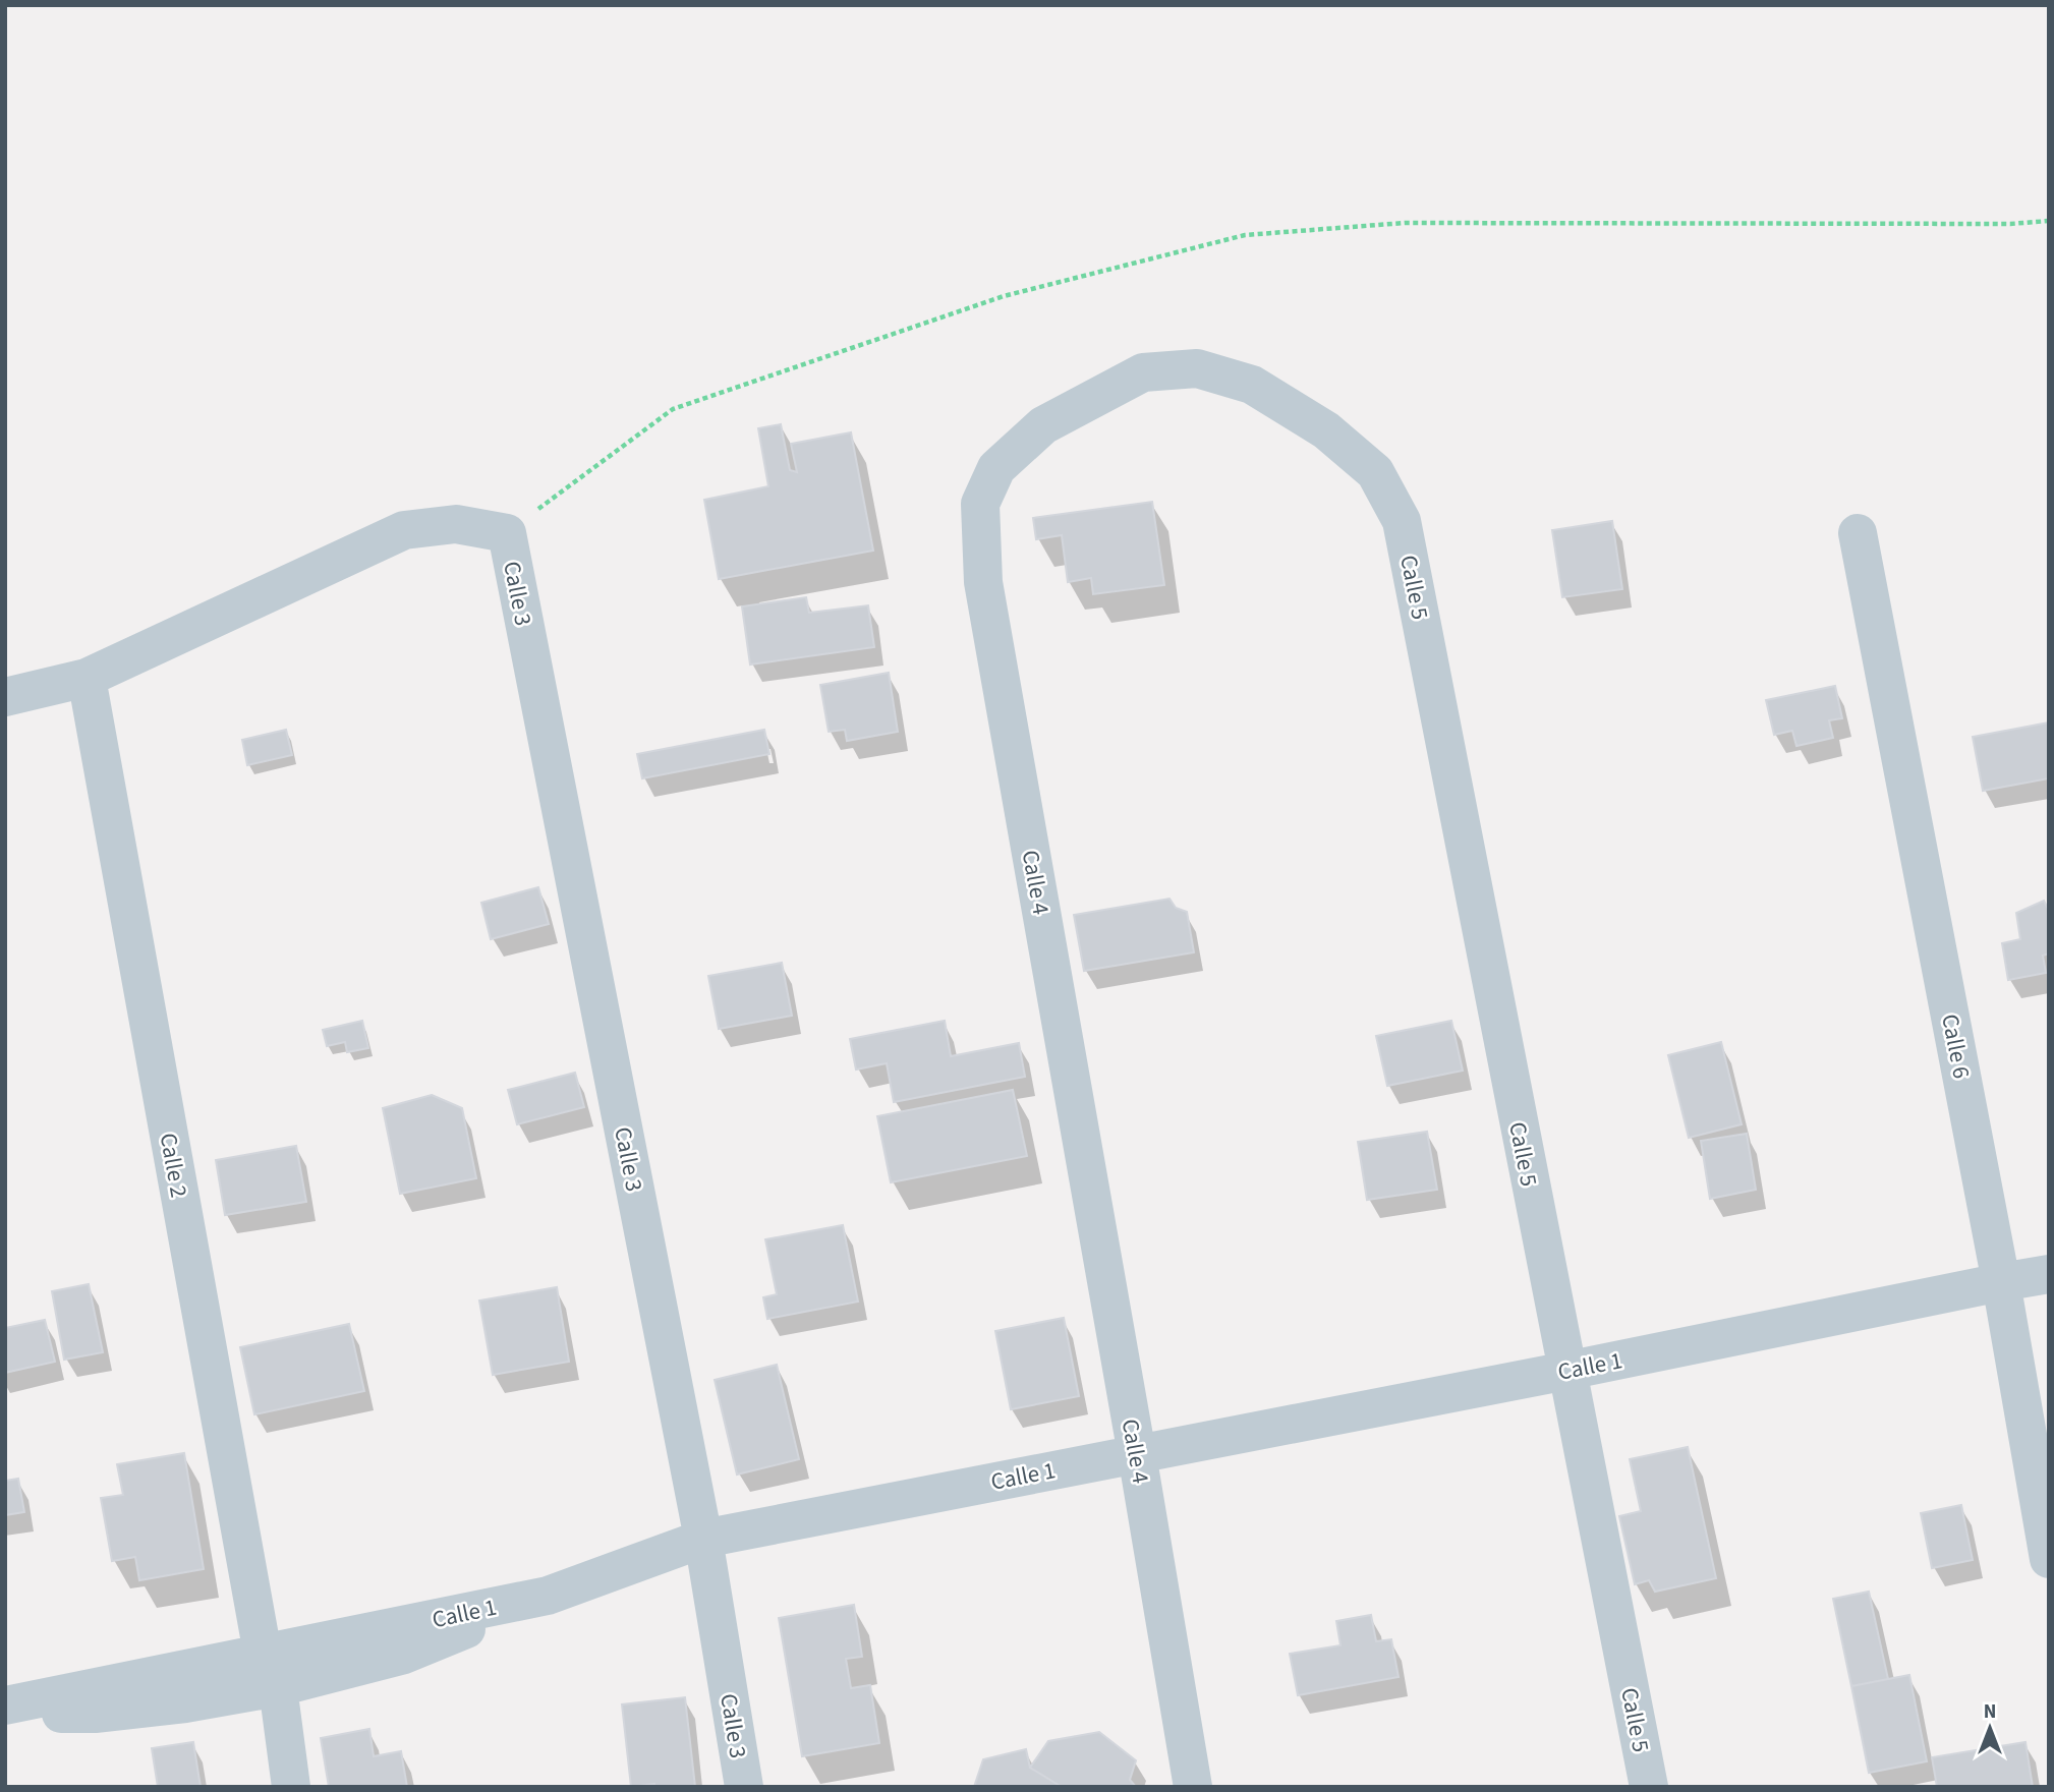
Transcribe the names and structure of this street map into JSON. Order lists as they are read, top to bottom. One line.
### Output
{"streets":{"street":["Calle 5","Calle 3","Calle 4","Calle 6","Calle 2","Calle 1"]},"crossings":[["Calle 5","Calle 4"],["Calle 5","Calle 1"],["Calle 3","Calle 1"],["Calle 4","Calle 1"],["Calle 6","Calle 1"],["Calle 2","Calle 1"]],"north":"top"}
